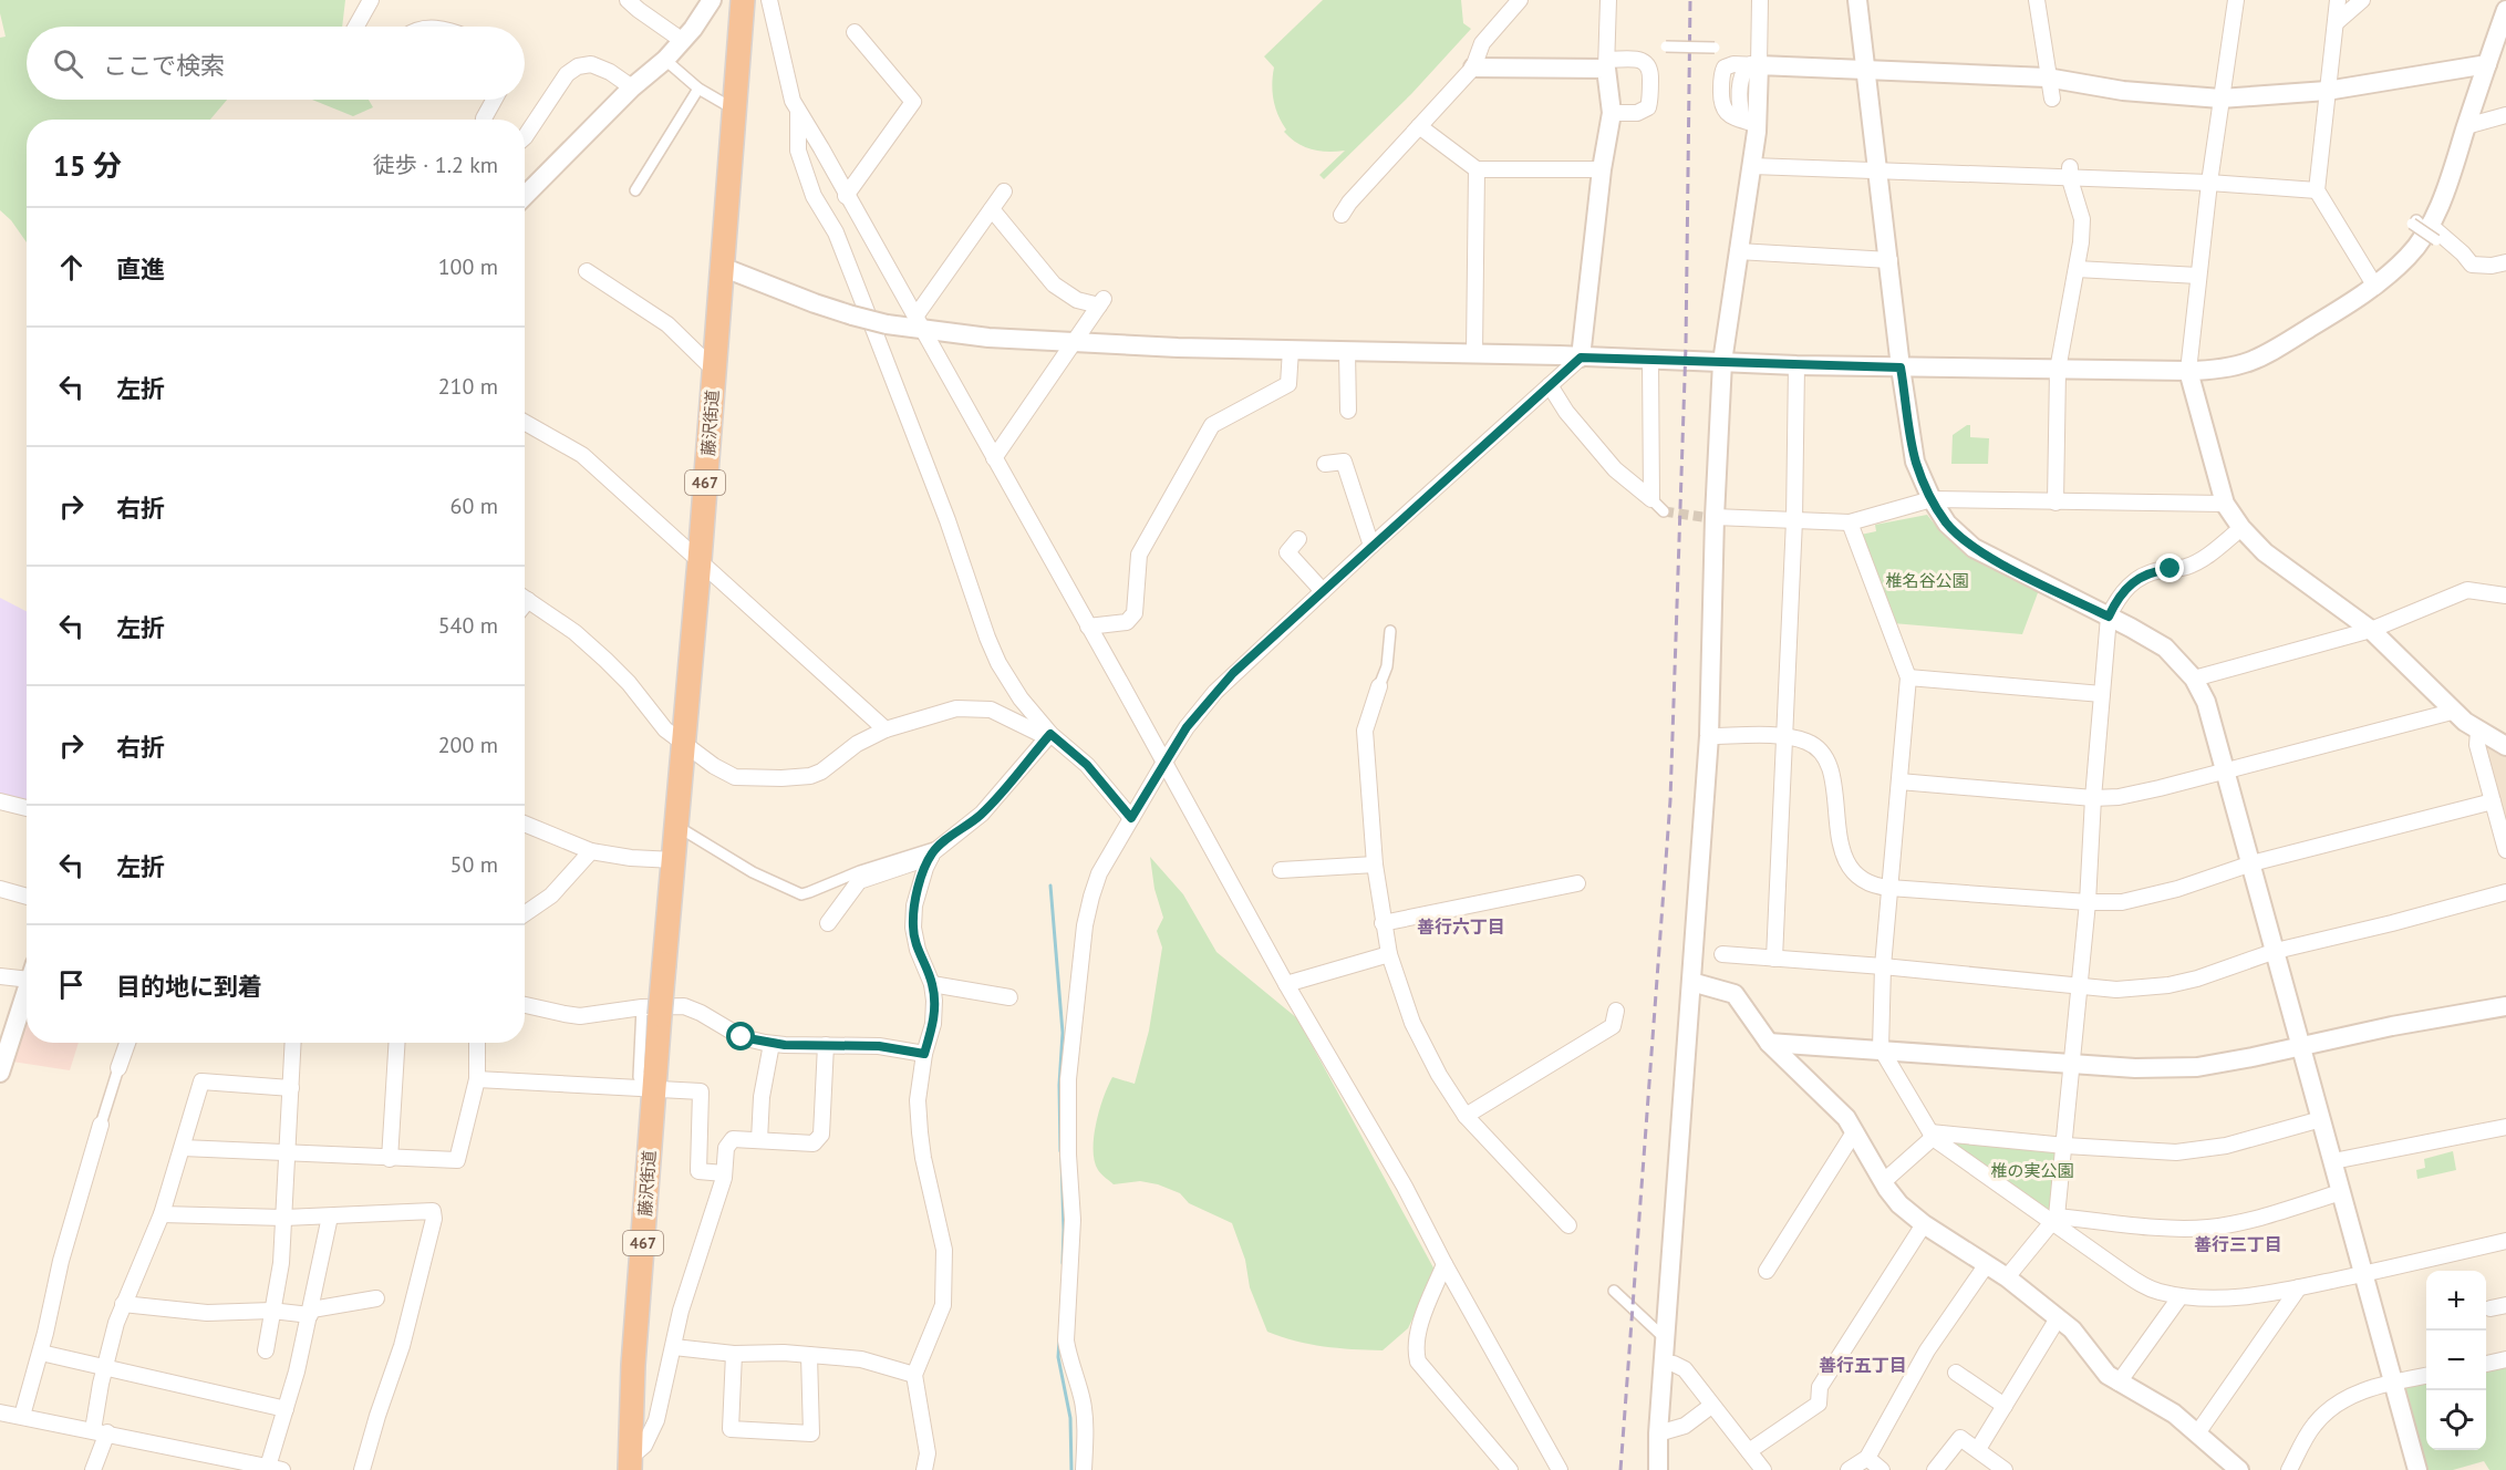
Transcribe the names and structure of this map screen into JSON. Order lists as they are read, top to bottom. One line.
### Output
{"streets":{"highway":["藤沢街道","467"]},"districts":["善行六丁目","善行三丁目","善行五丁目"],"parks":["椎名谷公園","椎の実公園"],"page":{"search":"ここで検索","heading":["15 分","徒歩 · 1.2 km"],"list":[["直進","100 m"],["左折","210 m"],["右折","60 m"],["左折","540 m"],["右折","200 m"],["左折","50 m"],"目的地に到着"],"map_buttons":["+","−"]}}
